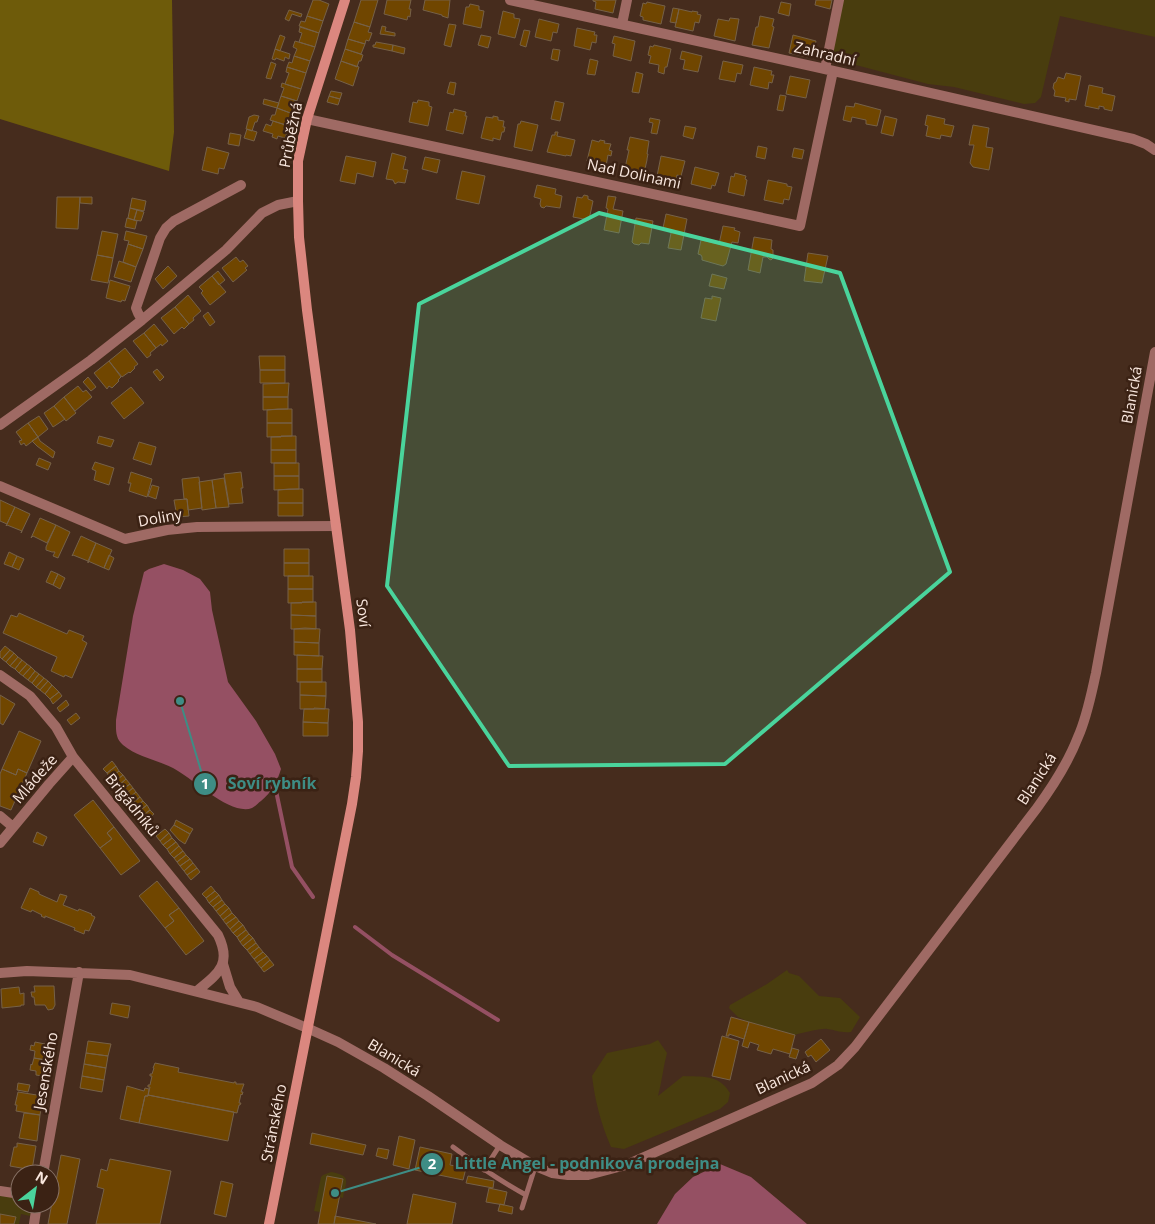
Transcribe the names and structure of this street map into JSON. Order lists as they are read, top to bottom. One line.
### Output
{"streets":{"main road":["Průběžná","Soví","Stránského"],"street":["Zahradní","Nad Dolinami","Blanická","Doliny","Mládeže","Brigádníků","Jesenského"]},"crossings":[["Zahradní","Nad Dolinami"],["Průběžná","Nad Dolinami"],["Průběžná","Soví"],["Blanická","Soví"],["Blanická","Brigádníků"],["Blanická","Jesenského"],["Blanická","Stránského"],["Doliny","Soví"],["Soví","Stránského"],["Mládeže","Brigádníků"]],"places":["Soví rybník","Little Angel - podniková prodejna"],"north":"top right"}
